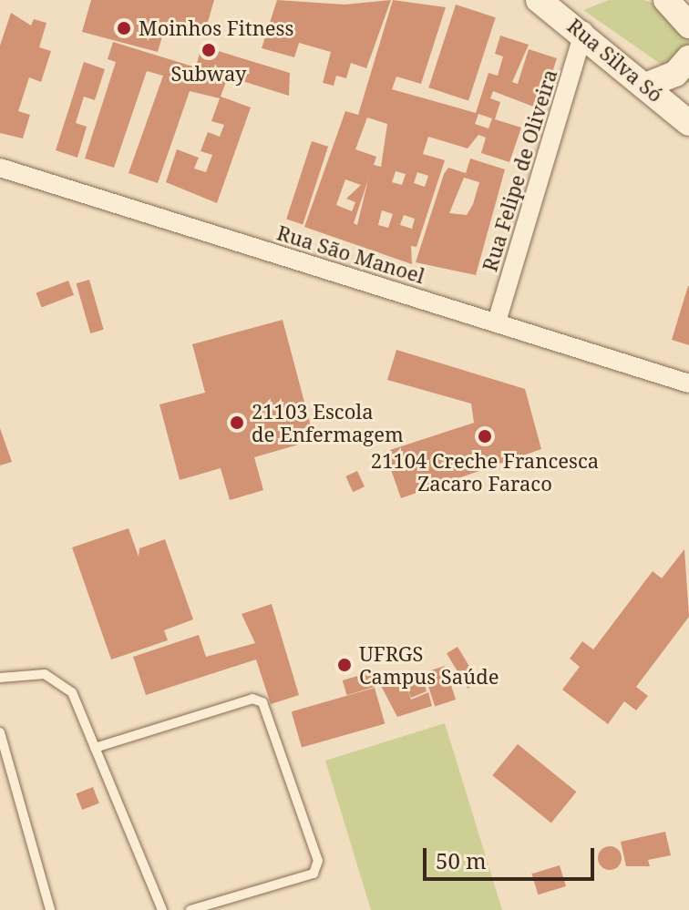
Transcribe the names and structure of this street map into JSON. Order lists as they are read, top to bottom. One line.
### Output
{"streets":{"main road":["Rua Silva Só"],"street":["Rua Felipe de Oliveira","Rua São Manoel"]},"crossings":[["Rua Silva Só","Rua Felipe de Oliveira"],["Rua Felipe de Oliveira","Rua São Manoel"]],"places":["Moinhos Fitness","Subway","21103 Escola de Enfermagem","21104 Creche Francesca Zacaro Faraco","UFRGS Campus Saúde"],"scale_bar":"50 m"}
